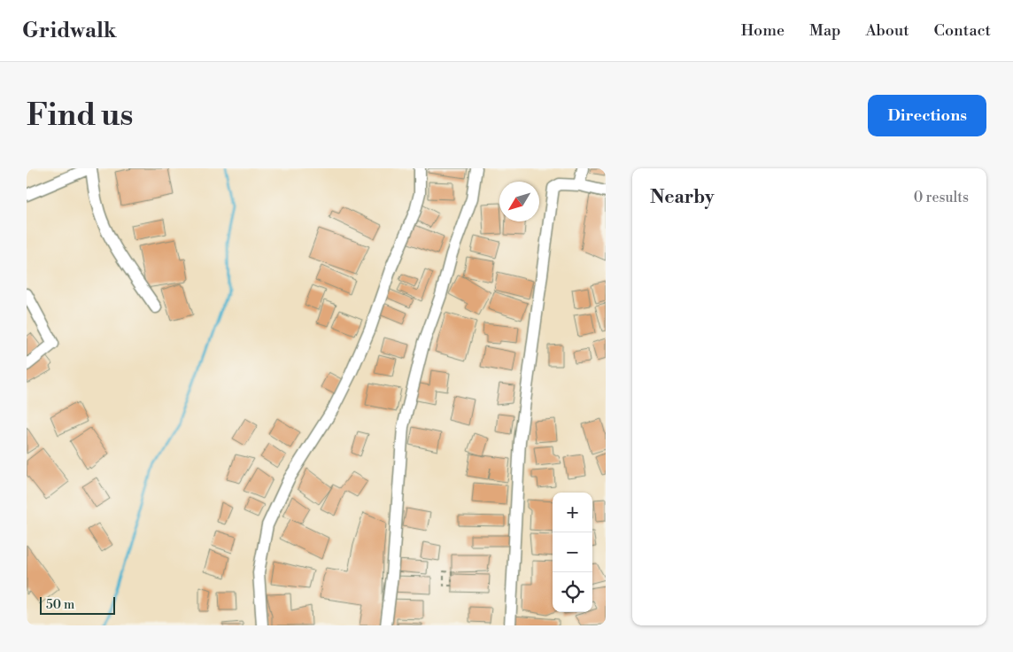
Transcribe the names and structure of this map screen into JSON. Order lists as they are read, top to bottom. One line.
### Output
{"scale_bar":"50 m","north":"bottom left","page":{"header":"Gridwalk","nav":["Home","Map","About","Contact"],"buttons":"Directions","title":"Find us","heading":["Nearby","0 results"],"map_buttons":["+","−"],"scale":"50 m"}}
